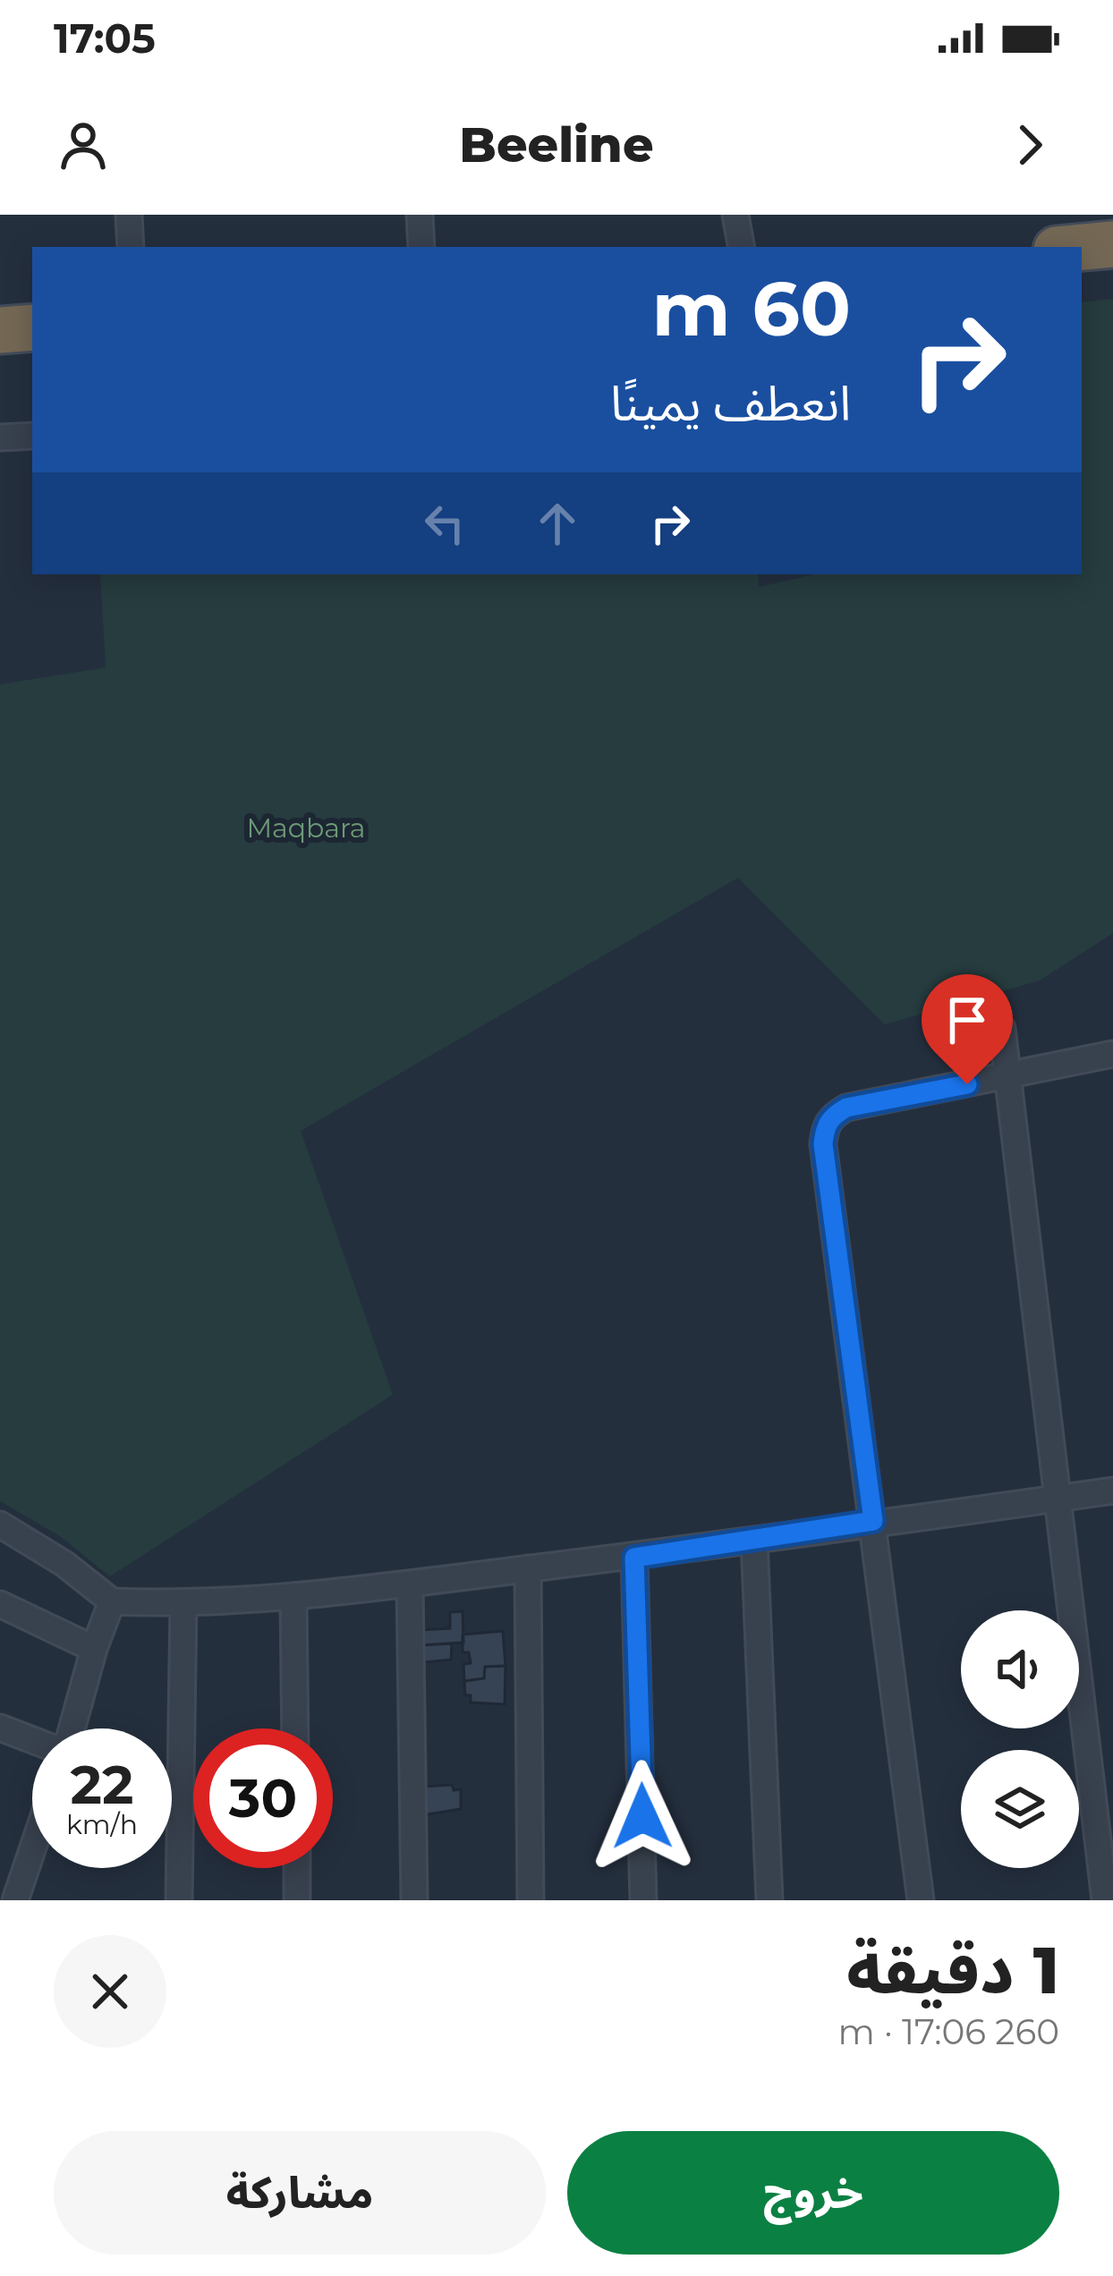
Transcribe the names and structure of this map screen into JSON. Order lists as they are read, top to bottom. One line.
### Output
{"parks":["Maqbara"],"page":{"status":"17:05","header":"Beeline","turn":["60 m","انعطف يمينًا"],"speed":"22 km/h","limit":"30","heading":["1 دقيقة","260 m · 17:06"],"buttons":["خروج","مشاركة"]}}
